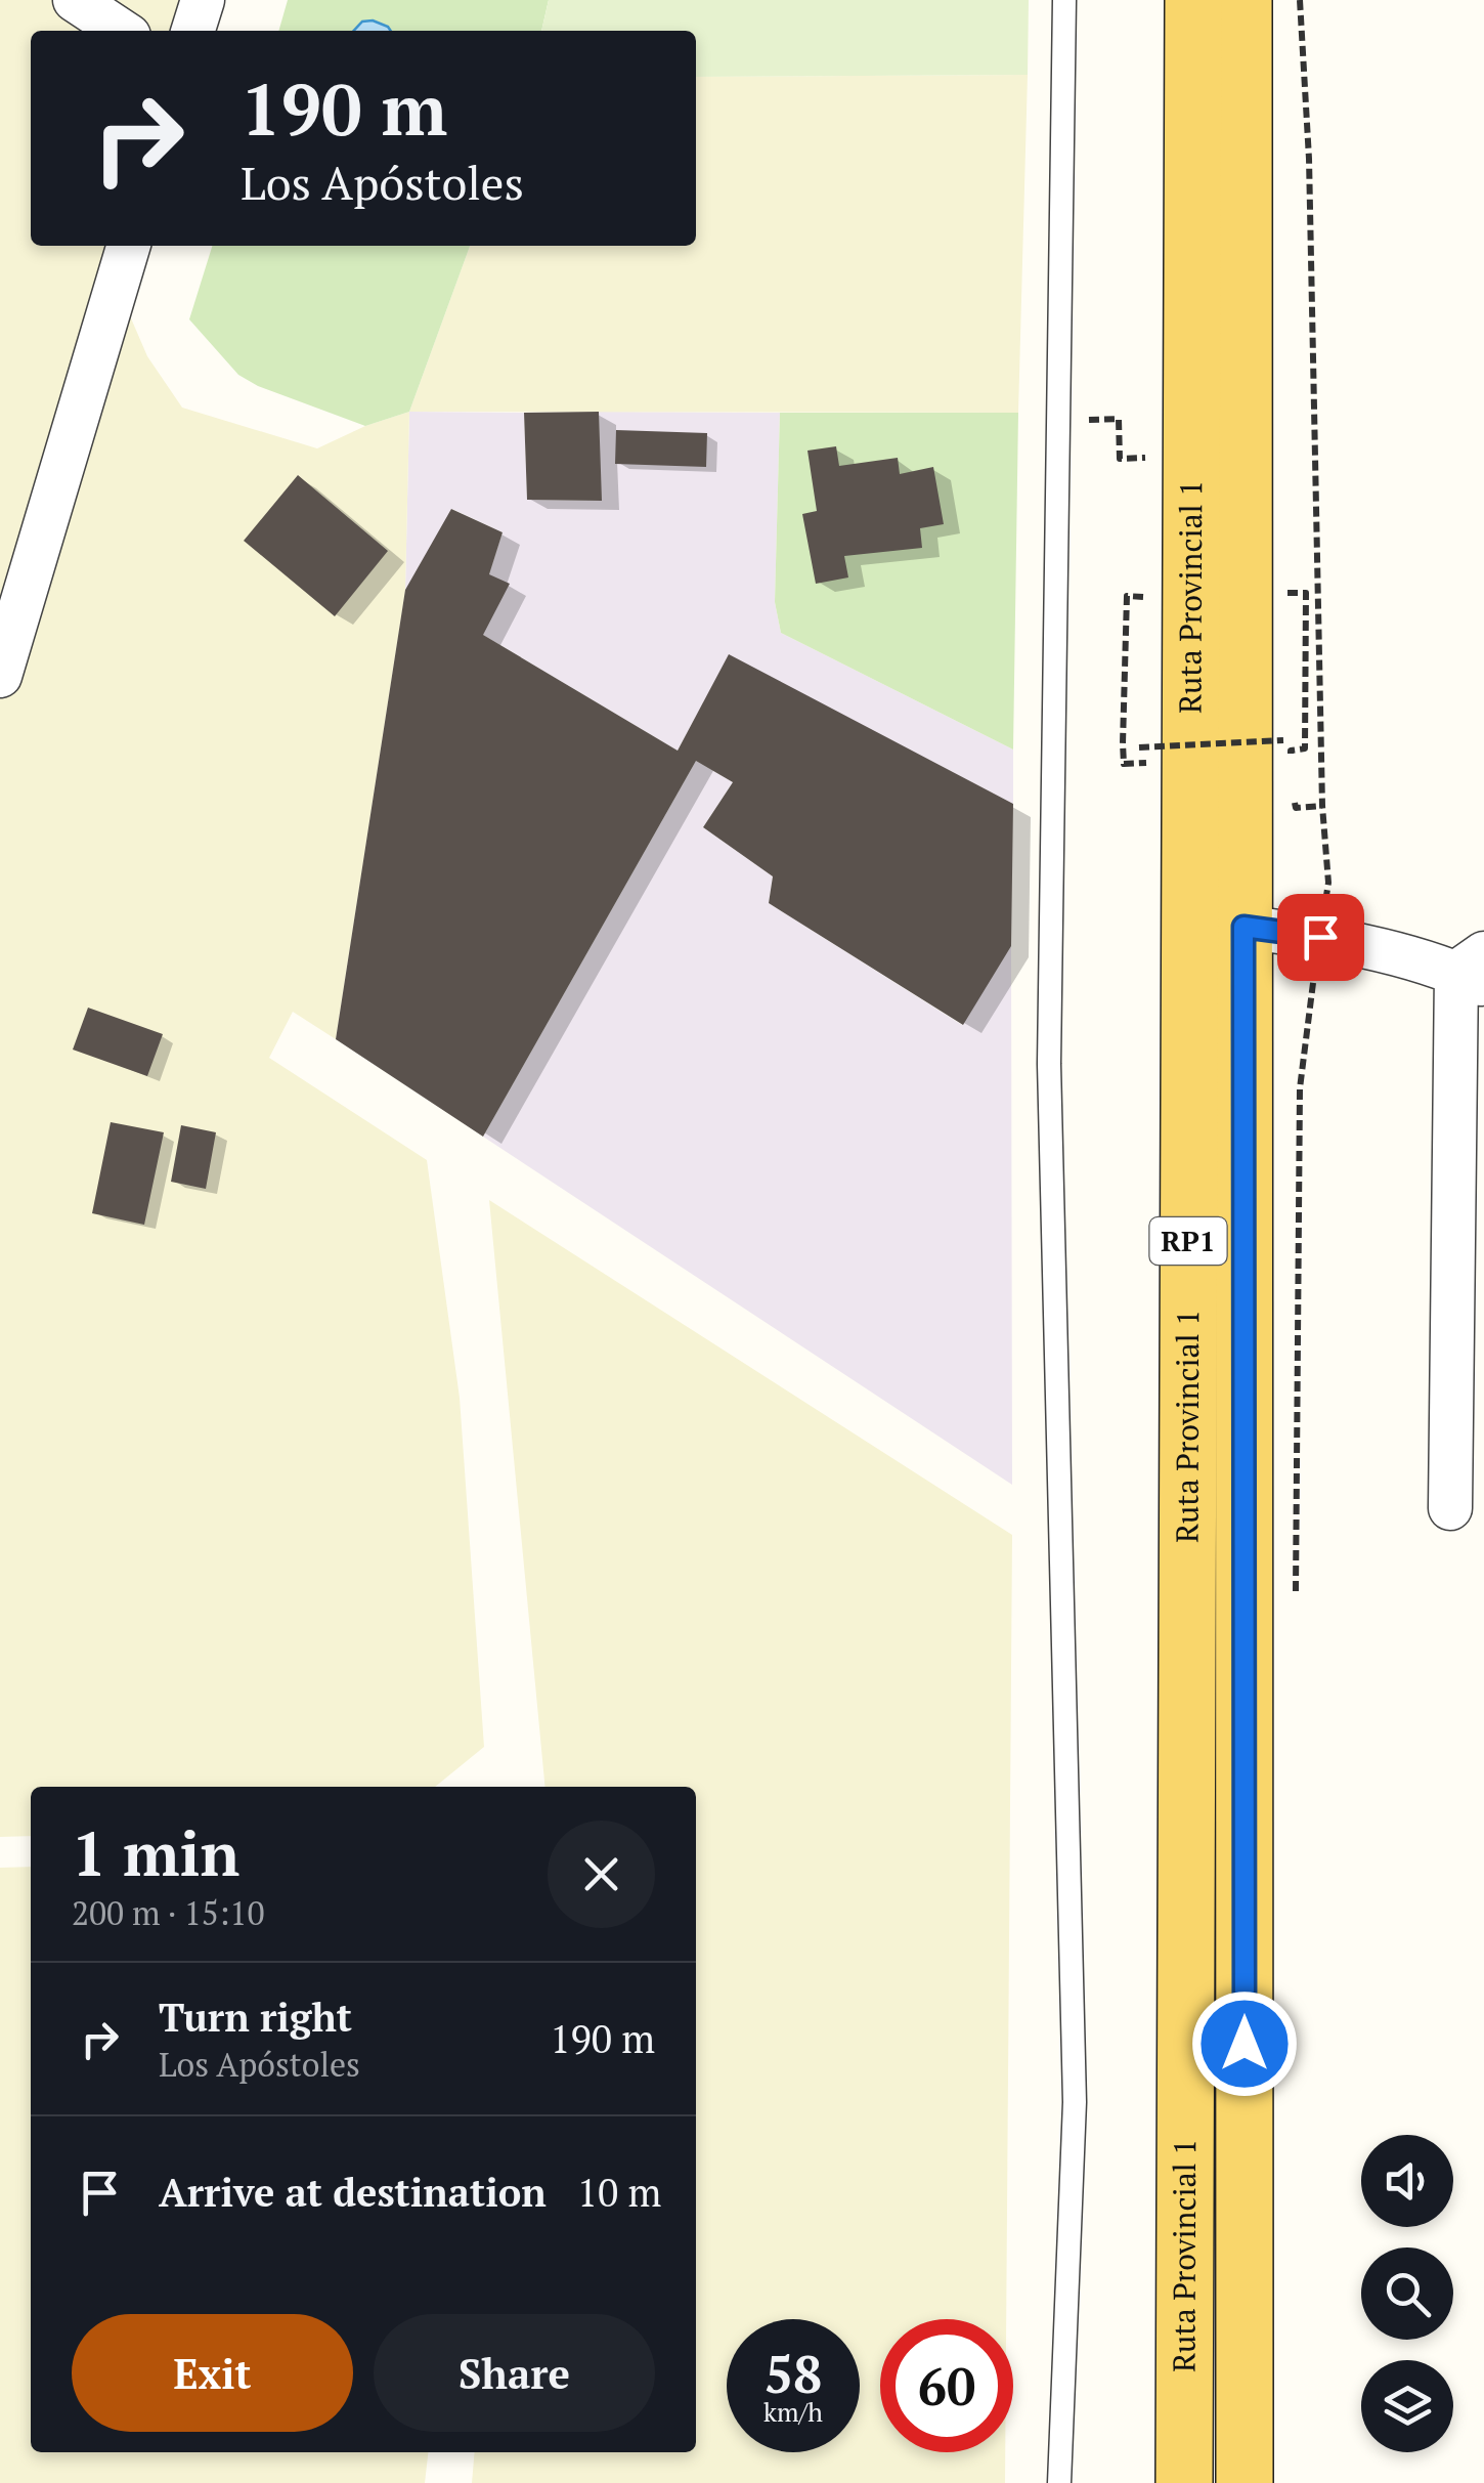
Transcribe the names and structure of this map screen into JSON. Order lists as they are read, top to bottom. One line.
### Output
{"streets":{"main road":["Ruta Provincial 1","RP1"]},"page":{"turn":["190 m","Los Apóstoles"],"heading":["1 min","200 m · 15:10"],"list":[{"name":"Turn right","note":"Los Apóstoles","value":"190 m"},{"name":"Arrive at destination","value":"10 m"}],"buttons":["Exit","Share"],"speed":"58 km/h","limit":"60"}}
